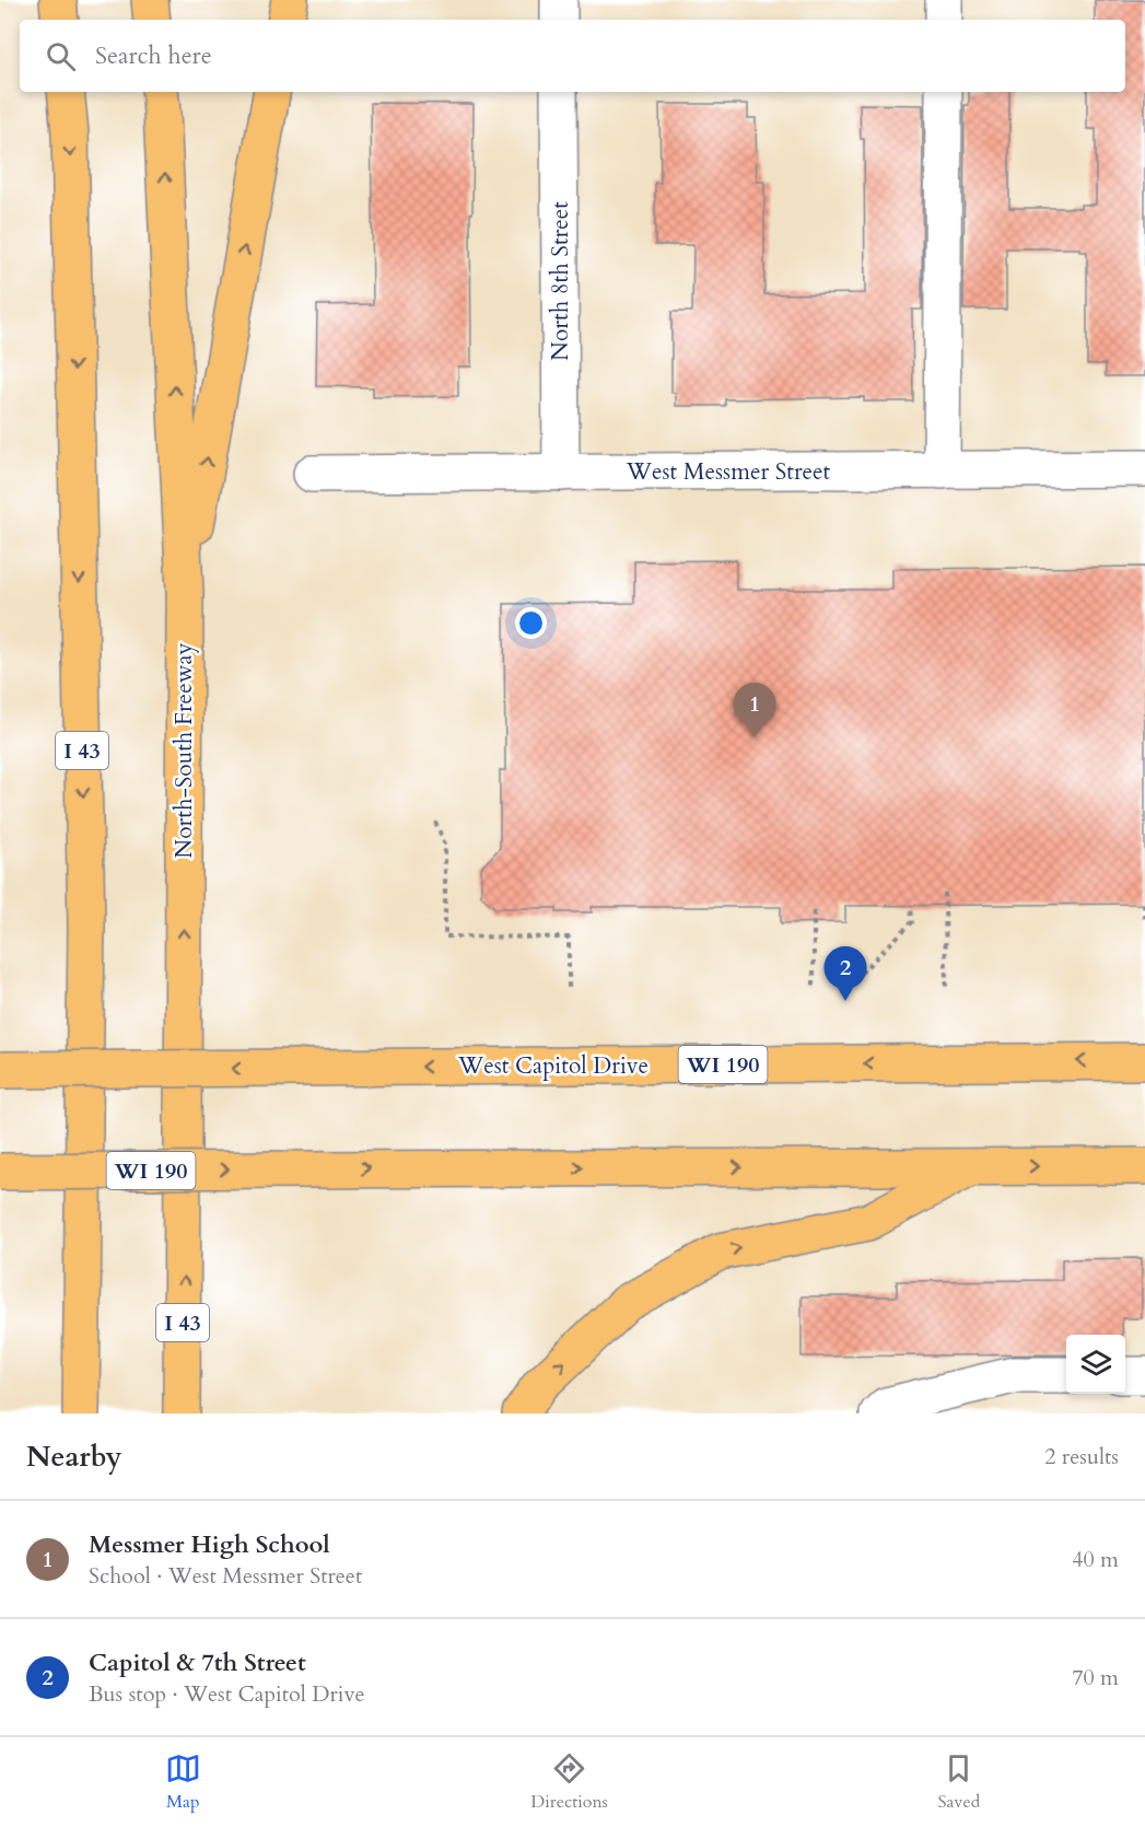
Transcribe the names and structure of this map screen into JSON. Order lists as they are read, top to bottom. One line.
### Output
{"streets":{"main road":["I 43","North-South Freeway","WI 190","West Capitol Drive"],"street":["North 8th Street","West Messmer Street"]},"crossings":[["North 8th Street","West Messmer Street"]],"page":{"search":"Search here","pins":["1","2"],"heading":["Nearby","2 results"],"list":[{"mark":"1","name":"Messmer High School","note":"School · West Messmer Street","value":"40 m"},{"mark":"2","name":"Capitol & 7th Street","note":"Bus stop · West Capitol Drive","value":"70 m"}],"nav":["Map","Directions","Saved"]}}
